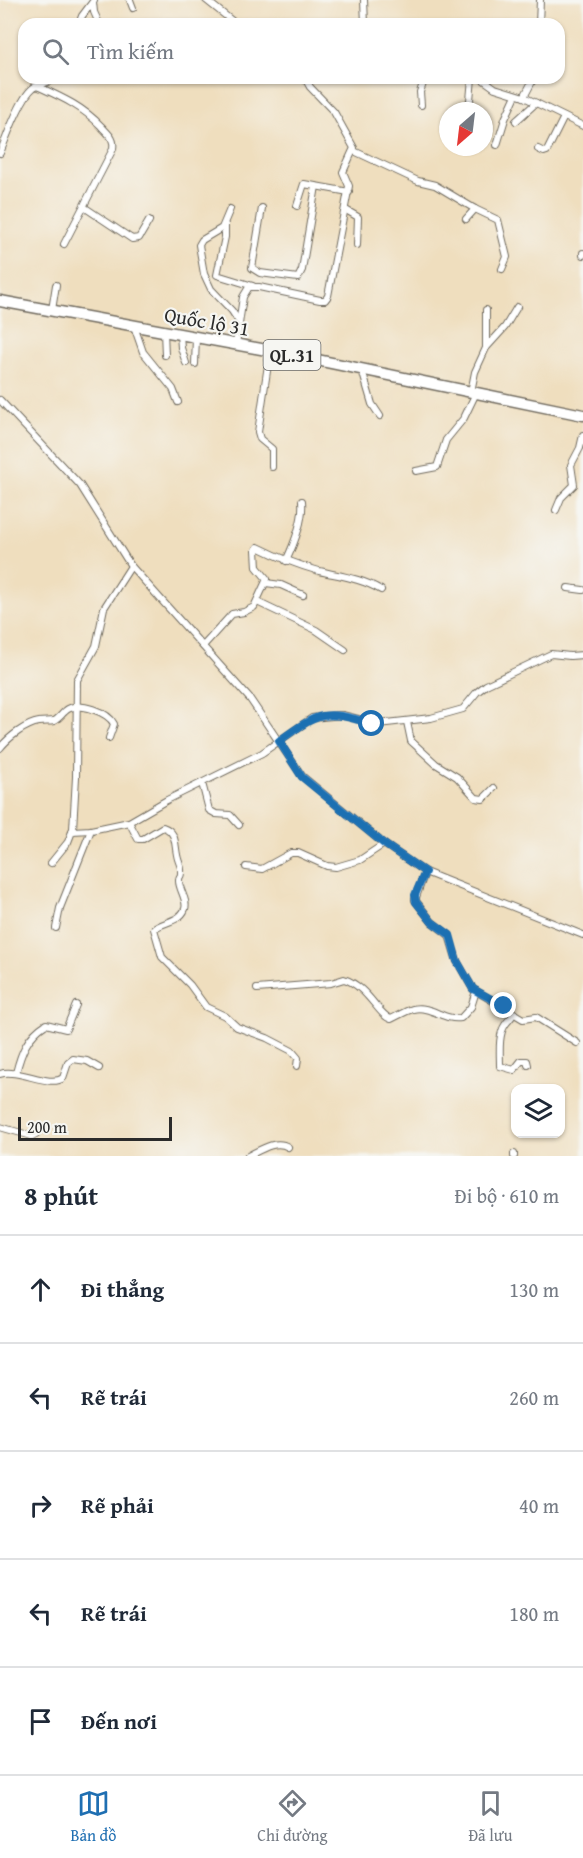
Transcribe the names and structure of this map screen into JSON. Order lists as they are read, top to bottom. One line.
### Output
{"streets":{"highway":["Quốc lộ 31","QL.31"]},"scale_bar":"200 m","north":"bottom left","page":{"search":"Tìm kiếm","scale":"200 m","heading":["8 phút","Đi bộ · 610 m"],"list":[["Đi thẳng","130 m"],["Rẽ trái","260 m"],["Rẽ phải","40 m"],["Rẽ trái","180 m"],"Đến nơi"],"nav":["Bản đồ","Chỉ đường","Đã lưu"]}}
